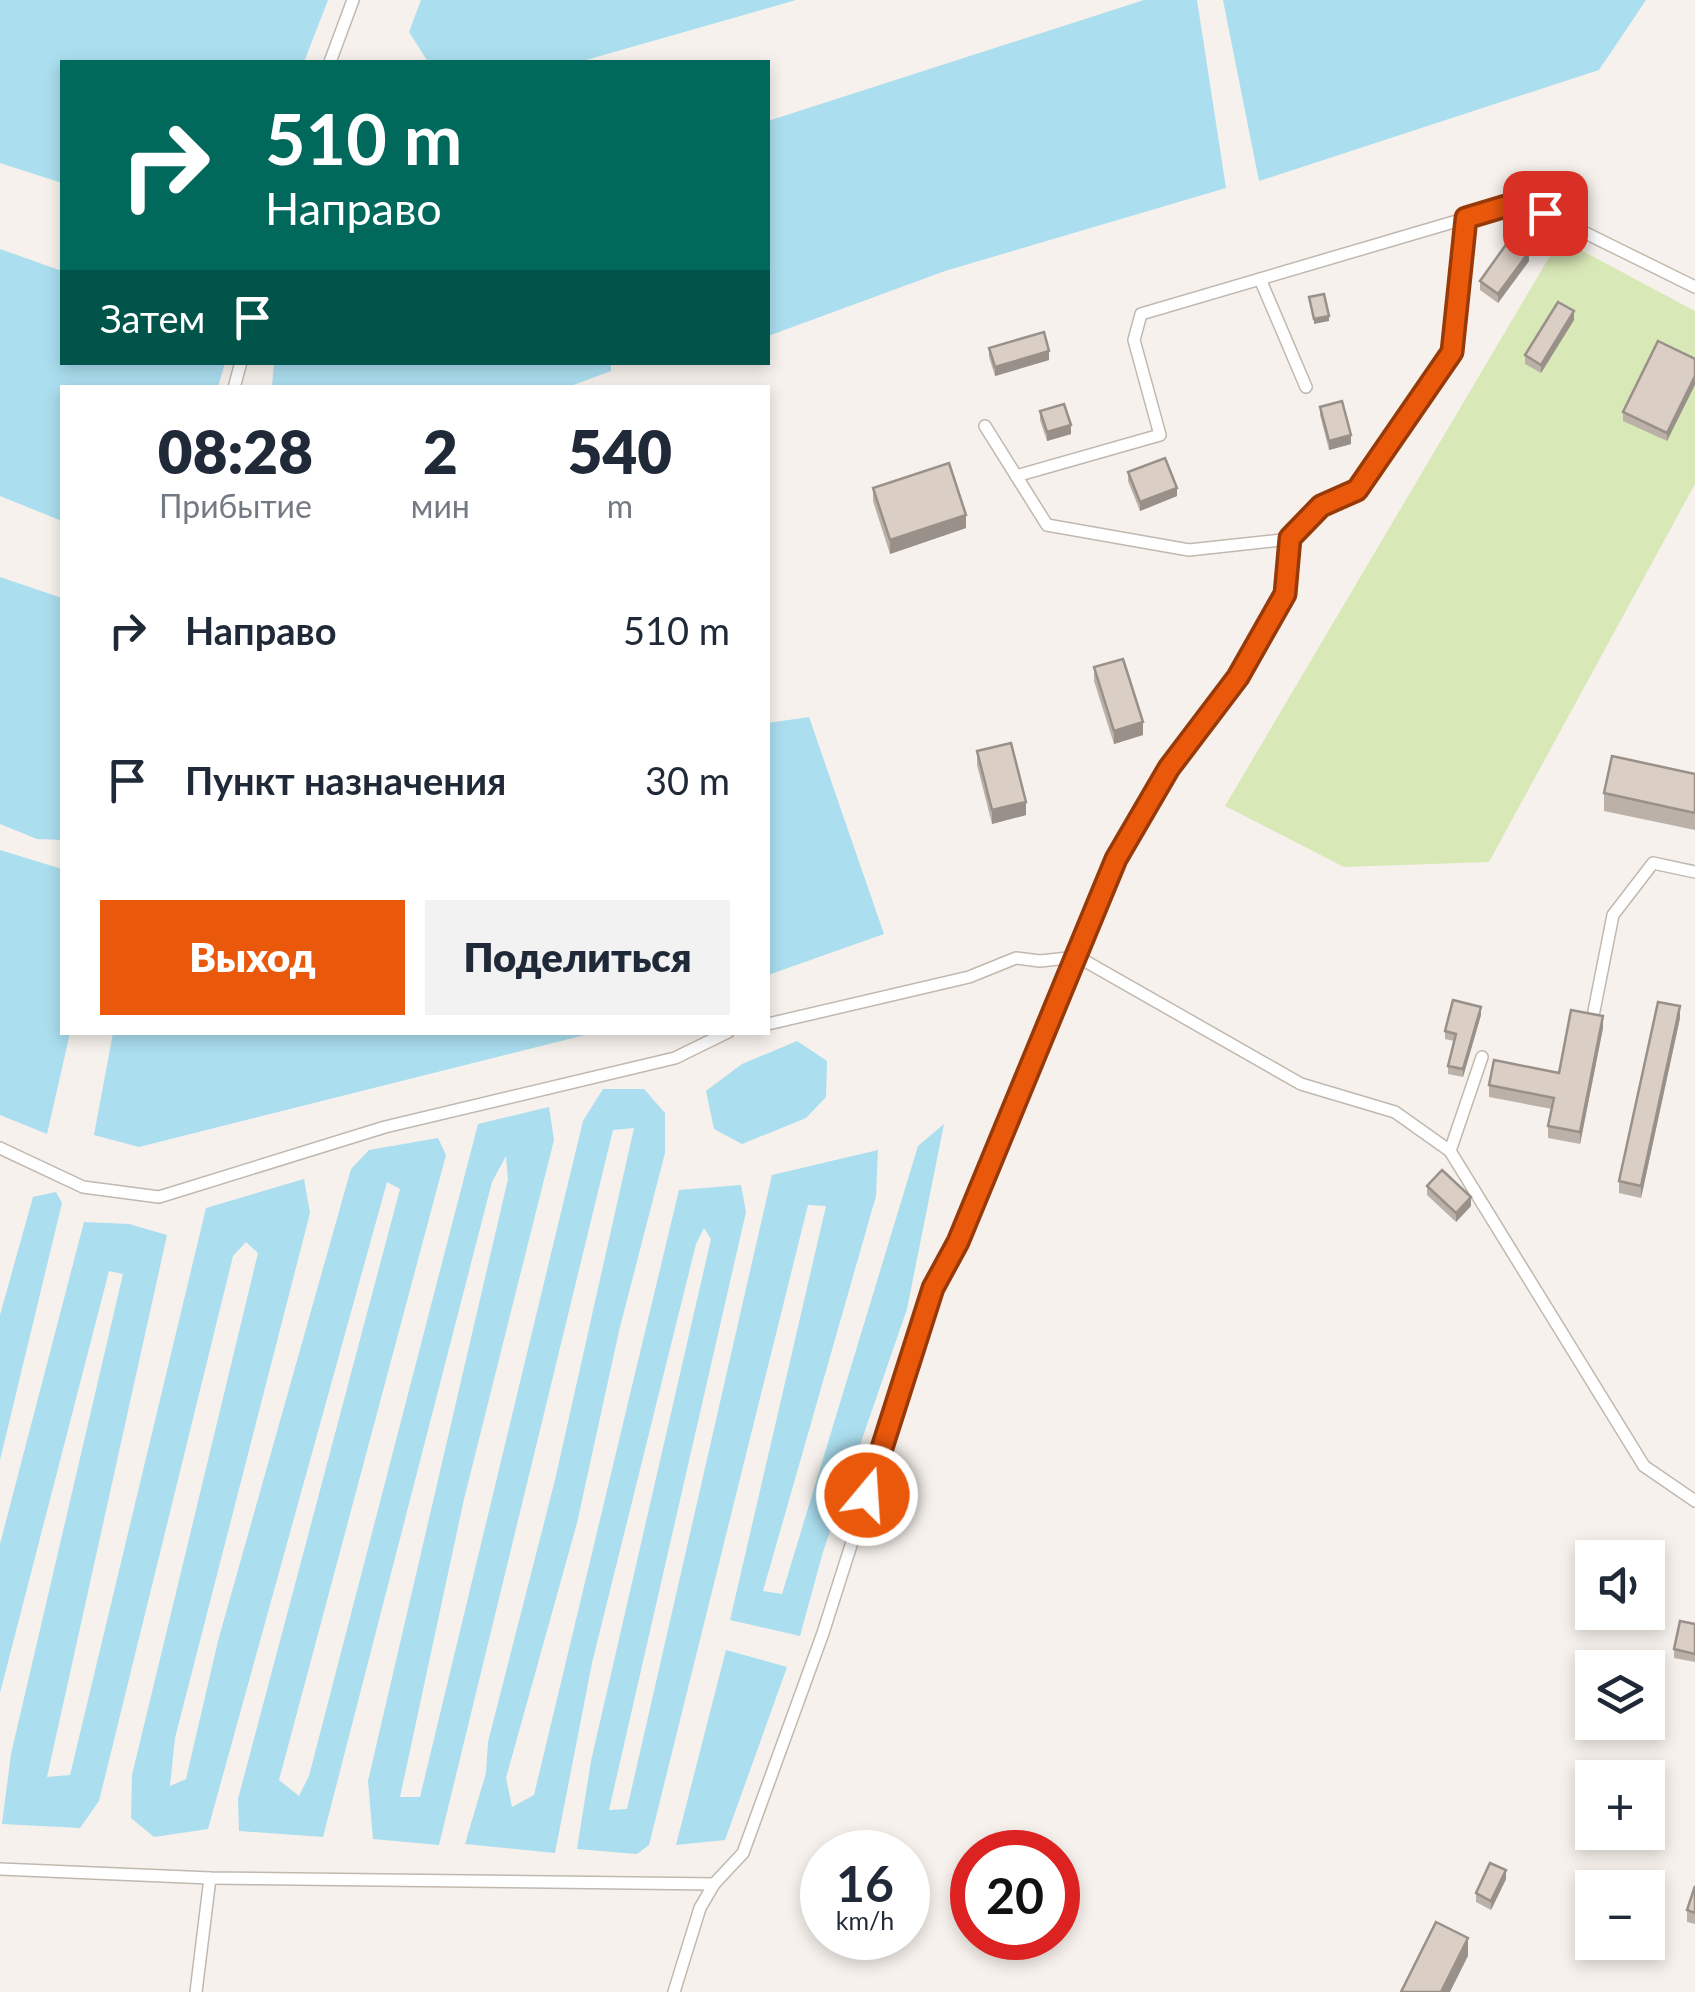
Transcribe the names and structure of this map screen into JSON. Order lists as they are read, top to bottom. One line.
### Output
{"page":{"turn":["510 m","Направо"],"then":"Затем","eta":["08:28","Прибытие","2","мин","540","m"],"list":[{"name":"Направо","value":"510 m"},{"name":"Пункт назначения","value":"30 m"}],"buttons":["Выход","Поделиться"],"map_buttons":["+","−"],"speed":"16 km/h","limit":"20"}}
